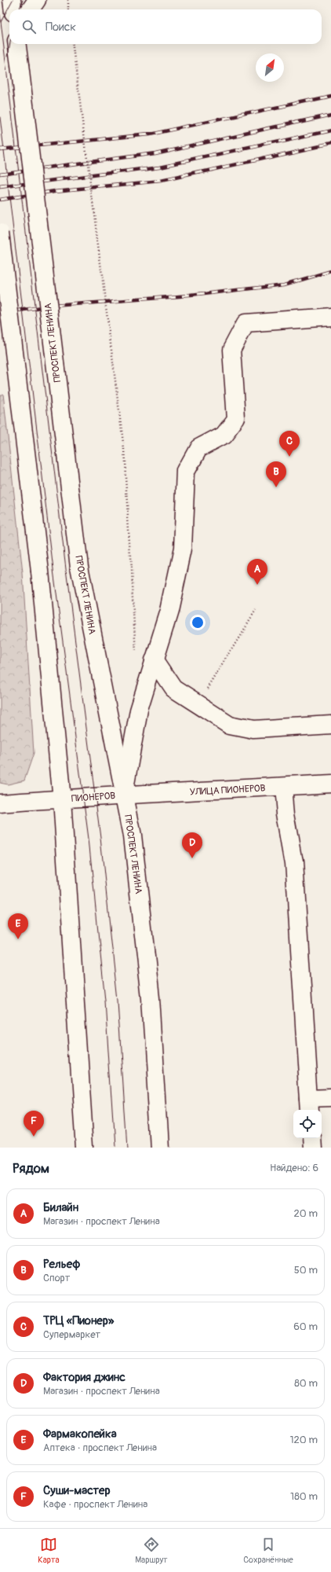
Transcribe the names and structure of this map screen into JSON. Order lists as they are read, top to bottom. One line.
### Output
{"streets":{"main road":["ПРОСПЕКТ ЛЕНИНА","УЛИЦА ПИОНЕРОВ","ПИОНЕРОВ"]},"crossings":[["ПРОСПЕКТ ЛЕНИНА","УЛИЦА ПИОНЕРОВ"],["ПРОСПЕКТ ЛЕНИНА","ПИОНЕРОВ"],["УЛИЦА ПИОНЕРОВ","ПИОНЕРОВ"]],"north":"top right","page":{"search":"Поиск","pins":["C","B","A","D","E","F"],"heading":["Рядом","Найдено: 6"],"list":[{"mark":"A","name":"Билайн","note":"Магазин · проспект Ленина","value":"20 m"},{"mark":"B","name":"Рельеф","note":"Спорт","value":"50 m"},{"mark":"C","name":"ТРЦ «Пионер»","note":"Супермаркет","value":"60 m"},{"mark":"D","name":"Фактория джинс","note":"Магазин · проспект Ленина","value":"80 m"},{"mark":"E","name":"Фармакопейка","note":"Аптека · проспект Ленина","value":"120 m"},{"mark":"F","name":"Суши-мастер","note":"Кафе · проспект Ленина","value":"180 m"}],"nav":["Карта","Маршрут","Сохранённые"]}}
